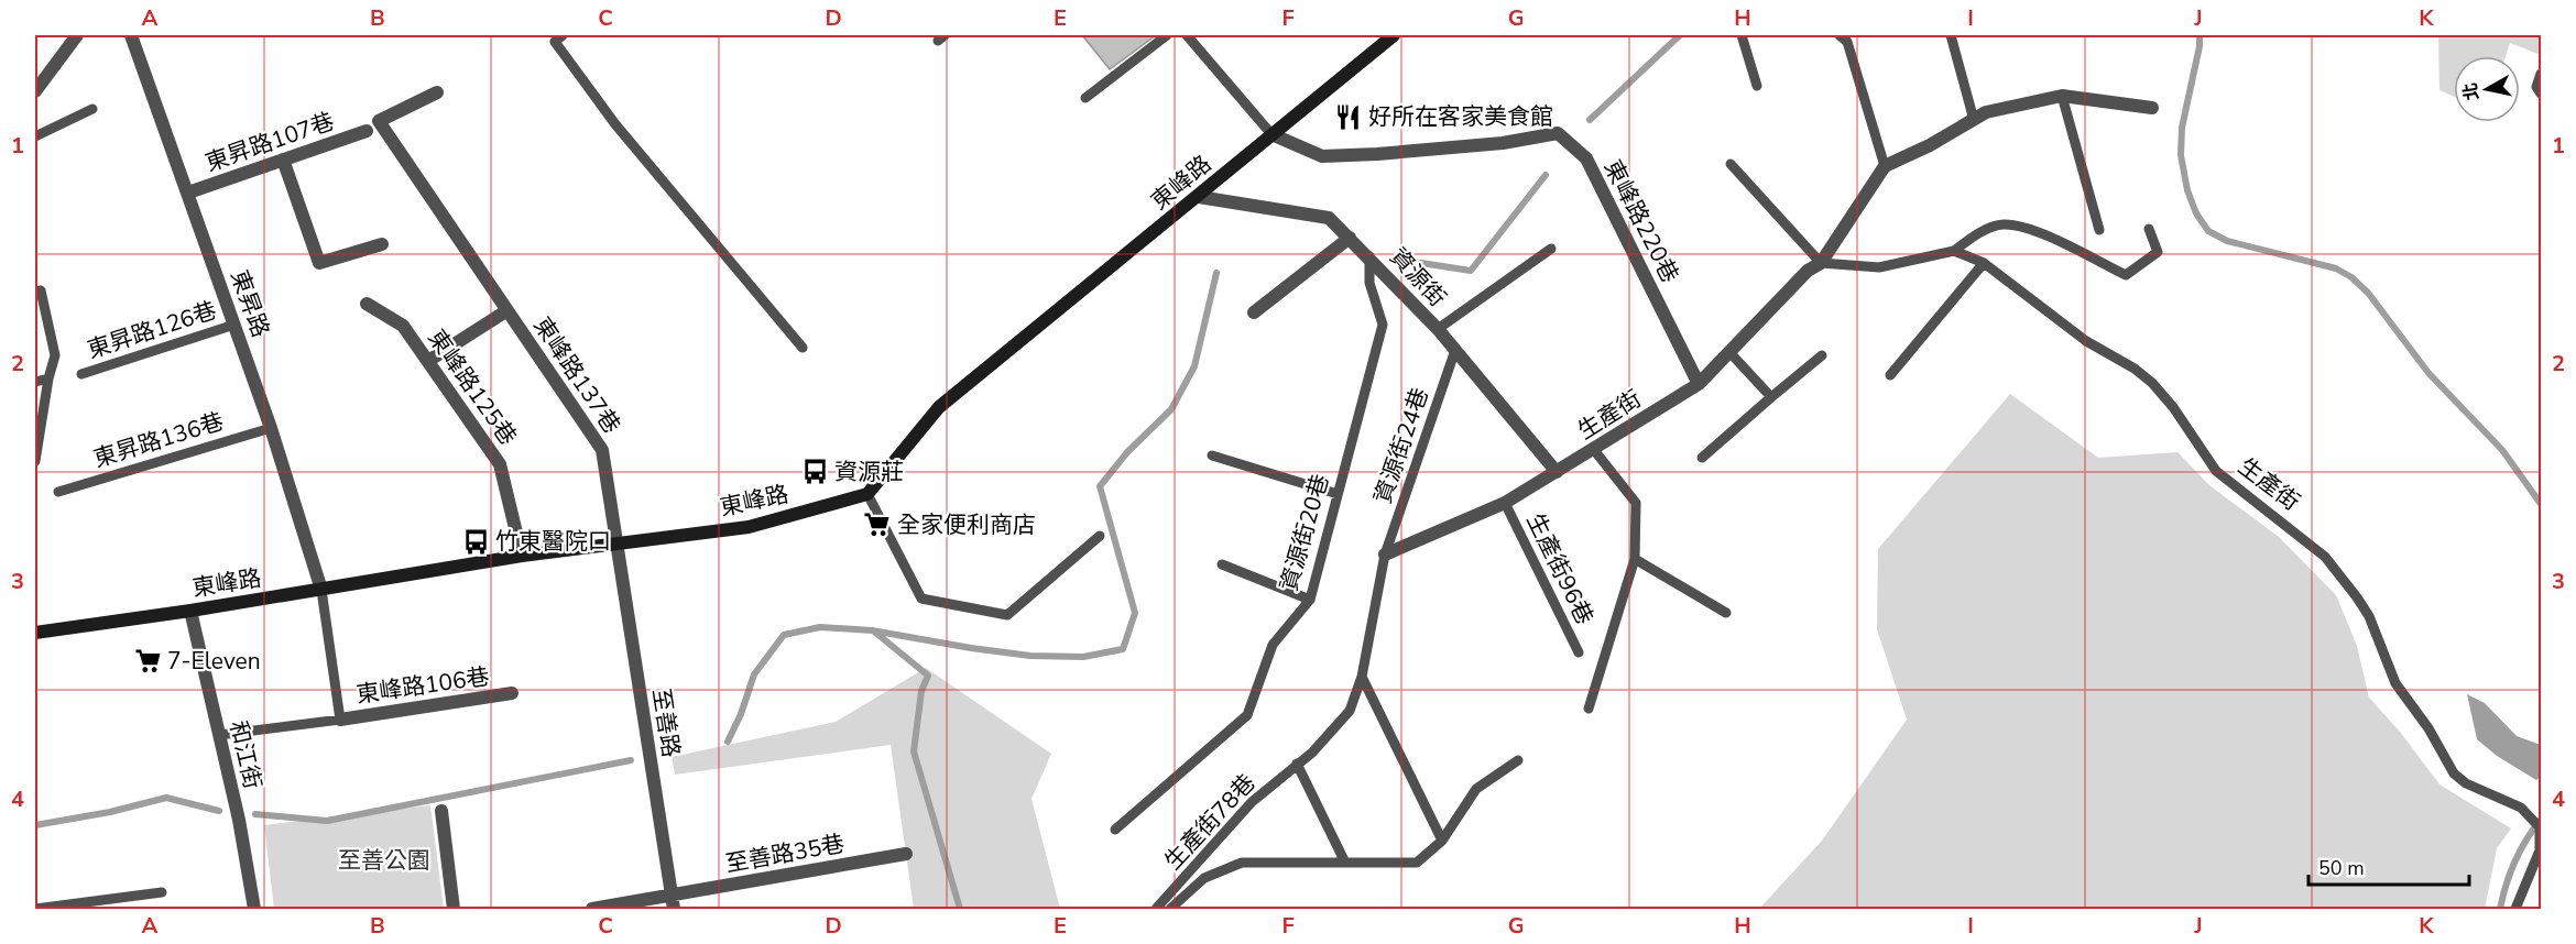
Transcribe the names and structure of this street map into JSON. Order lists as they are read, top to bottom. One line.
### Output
{"streets":{"main road":["東峰路"],"street":["東昇路107巷","東峰路220巷","資源街","東昇路","東峰路137巷","東峰路125巷","生產街","東峰路106巷","至善路","和江街","至善路35巷"],"lane":["東昇路126巷","東昇路136巷","資源街24巷","資源街20巷","生產街96巷","生產街78巷"]},"crossings":[["東昇路107巷","東昇路"],["東峰路","東峰路220巷"],["東峰路","資源街"],["東峰路","東昇路"],["東峰路","東峰路137巷"],["東峰路","東峰路125巷"],["東峰路","東峰路106巷"],["東峰路","至善路"],["東峰路","和江街"],["東峰路220巷","生產街"],["資源街","生產街"],["資源街","資源街24巷"],["資源街","資源街20巷"],["東昇路","東昇路126巷"],["東昇路","東昇路136巷"],["東昇路","東峰路106巷"],["東峰路137巷","東峰路125巷"],["東峰路137巷","至善路"],["生產街","資源街24巷"],["生產街","生產街96巷"],["生產街","生產街78巷"],["資源街24巷","生產街78巷"],["東峰路106巷","和江街"],["至善路","至善路35巷"]],"parks":["至善公園"],"places":{"restaurant":["好所在客家美食館"],"bus stop":["資源莊","竹東醫院口"],"supermarket":["全家便利商店","7-Eleven"]},"scale_bar":"50 m","north":"left","grid":{"columns":["A","B","C","D","E","F","G","H","I","J","K"],"rows":["1","2","3","4"]}}
